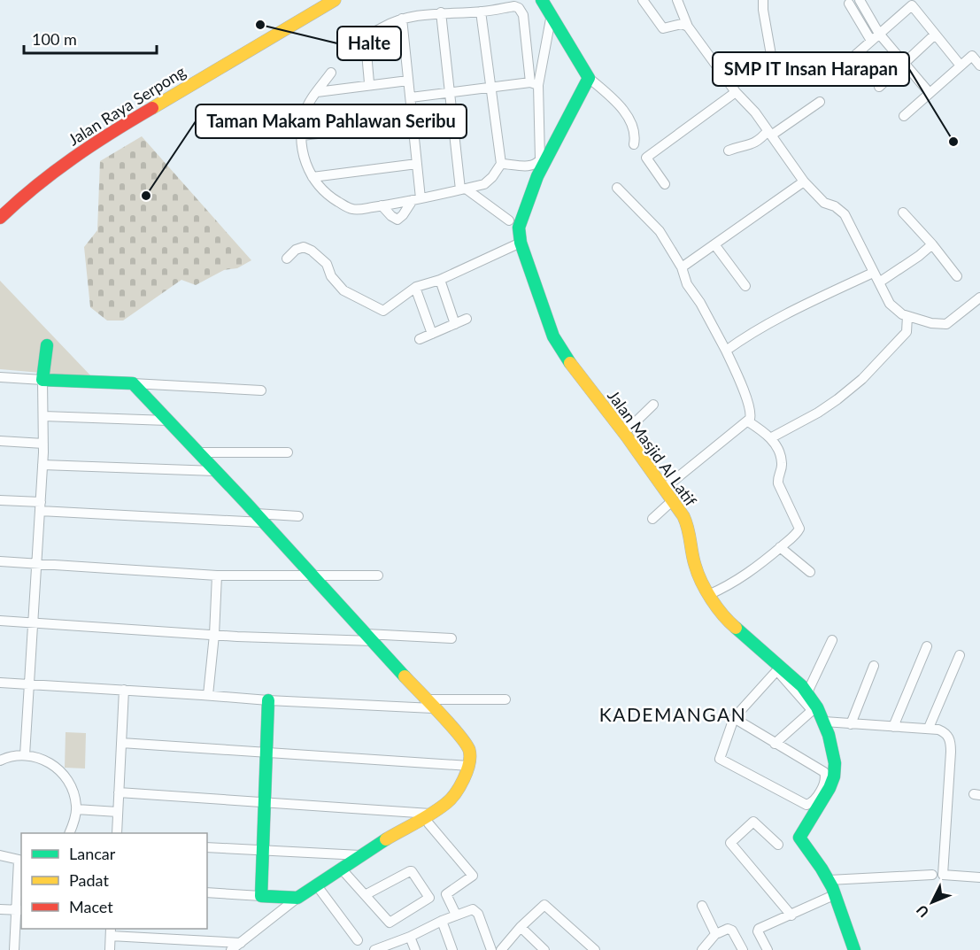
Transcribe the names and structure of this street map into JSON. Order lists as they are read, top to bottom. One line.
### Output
{"streets":{"street":["Jalan Raya Serpong","Jalan Masjid Al Latif"]},"districts":["KADEMANGAN"],"places":["Halte","SMP IT Insan Harapan","Taman Makam Pahlawan Seribu"],"legend":["Lancar","Padat","Macet"],"scale_bar":"100 m","north":"bottom left"}
